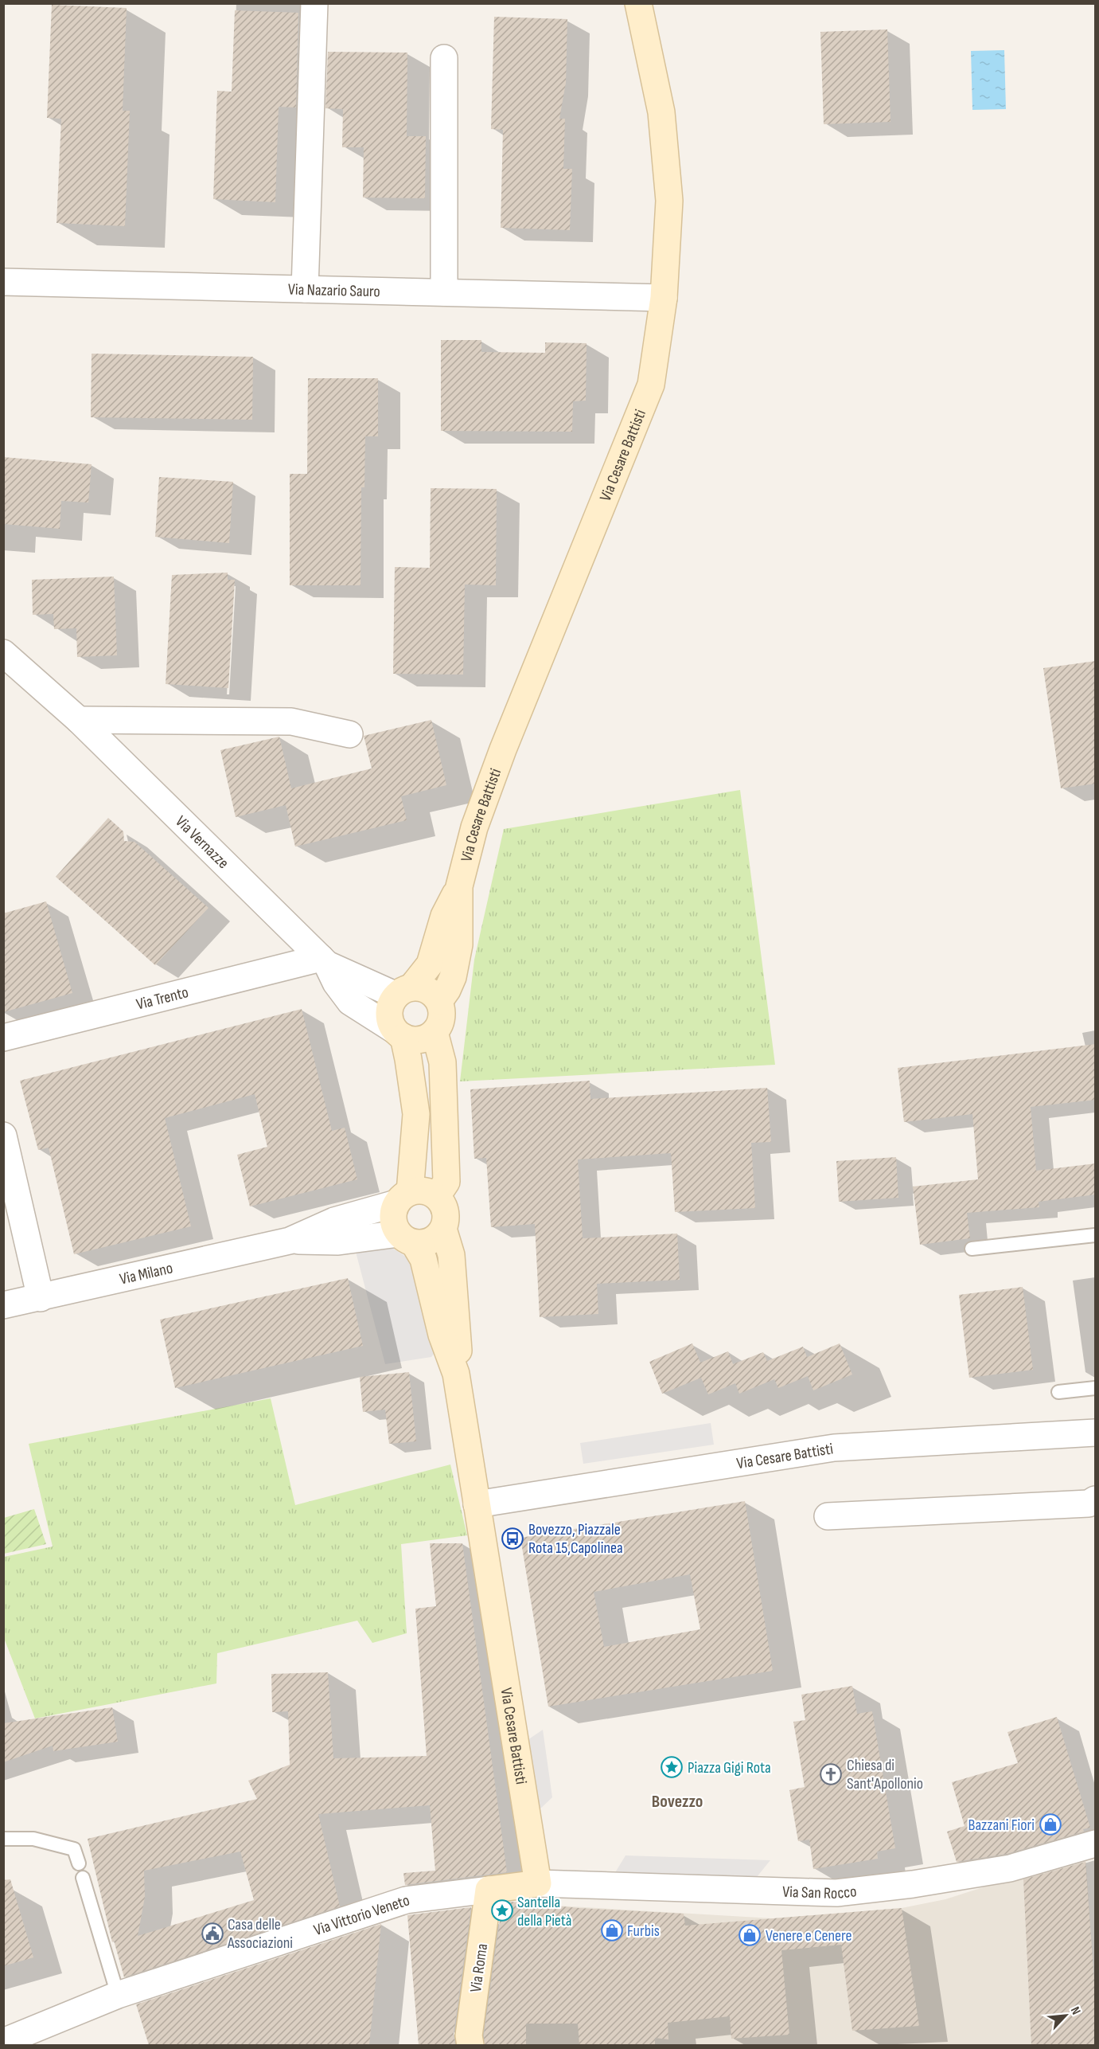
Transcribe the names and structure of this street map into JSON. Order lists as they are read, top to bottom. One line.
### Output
{"streets":{"street":["Via Nazario Sauro","Via Cesare Battisti","Via Vernazze","Via Trento","Via Milano","Via San Rocco","Via Vittorio Veneto","Via Roma"]},"crossings":[["Via Nazario Sauro","Via Cesare Battisti"],["Via Cesare Battisti","Via Vernazze"],["Via Cesare Battisti","Via Milano"],["Via Cesare Battisti","Via San Rocco"],["Via Cesare Battisti","Via Vittorio Veneto"],["Via Vernazze","Via Trento"],["Via San Rocco","Via Vittorio Veneto"],["Via Vittorio Veneto","Via Roma"]],"districts":["Bovezzo"],"places":{"bus stop":["Bovezzo, Piazzale Rota 15,Capolinea"],"place":["Piazza Gigi Rota","Santella della Pietà"],"church":["Chiesa di Sant'Apollonio"],"shop":["Bazzani Fiori","Furbis","Venere e Cenere"],"public building":["Casa delle Associazioni"]},"north":"top right"}
